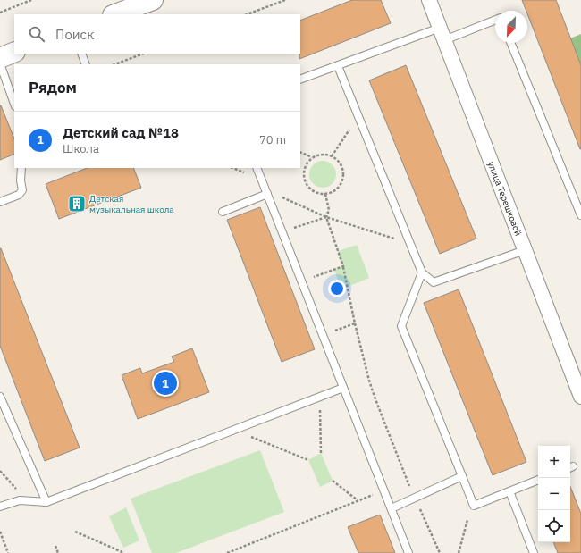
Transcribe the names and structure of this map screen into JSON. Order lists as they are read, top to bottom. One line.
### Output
{"streets":{"street":["улица Терешковой"]},"places":{"building":["Детская музыкальная школа"]},"north":"bottom left","page":{"search":"Поиск","heading":"Рядом","list":[{"mark":"1","name":"Детский сад №18","note":"Школа","value":"70 m"}],"pins":"1","map_buttons":["+","−"]}}
